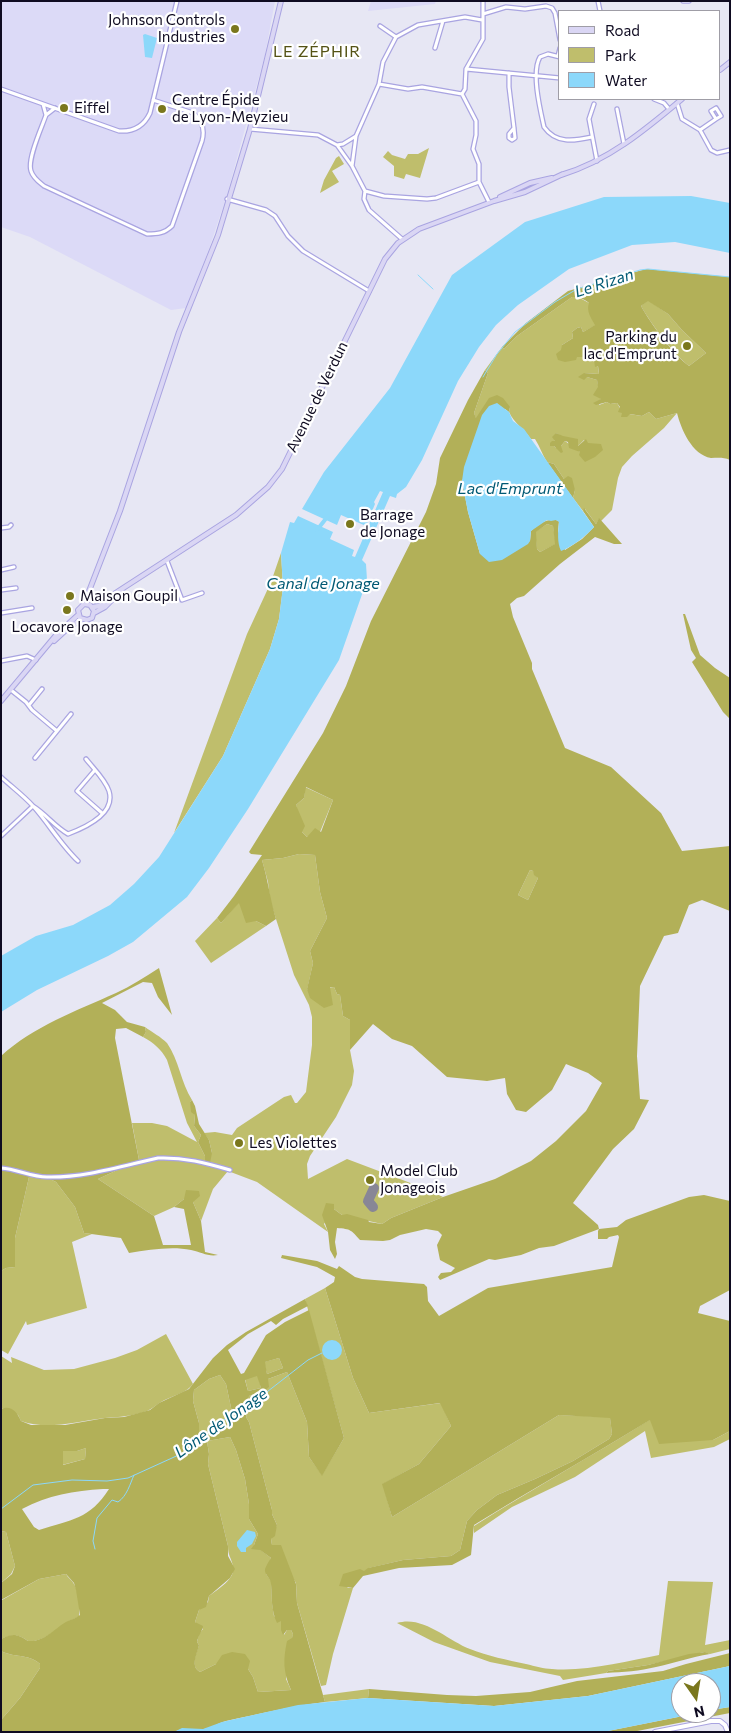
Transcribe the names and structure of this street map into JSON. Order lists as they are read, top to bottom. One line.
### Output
{"streets":{"main road":["Avenue de Verdun"]},"districts":["LE ZÉPHIR"],"water":["Le Rizan","Lac d'Emprunt","Canal de Jonage","Lône de Jonage"],"places":["Johnson Controls Industries","Eiffel","Centre Épide de Lyon-Meyzieu","Parking du lac d'Emprunt","Barrage de Jonage","Maison Goupil","Locavore Jonage","Les Violettes","Model Club Jonageois"],"legend":["Road","Park","Water"],"north":"bottom"}
